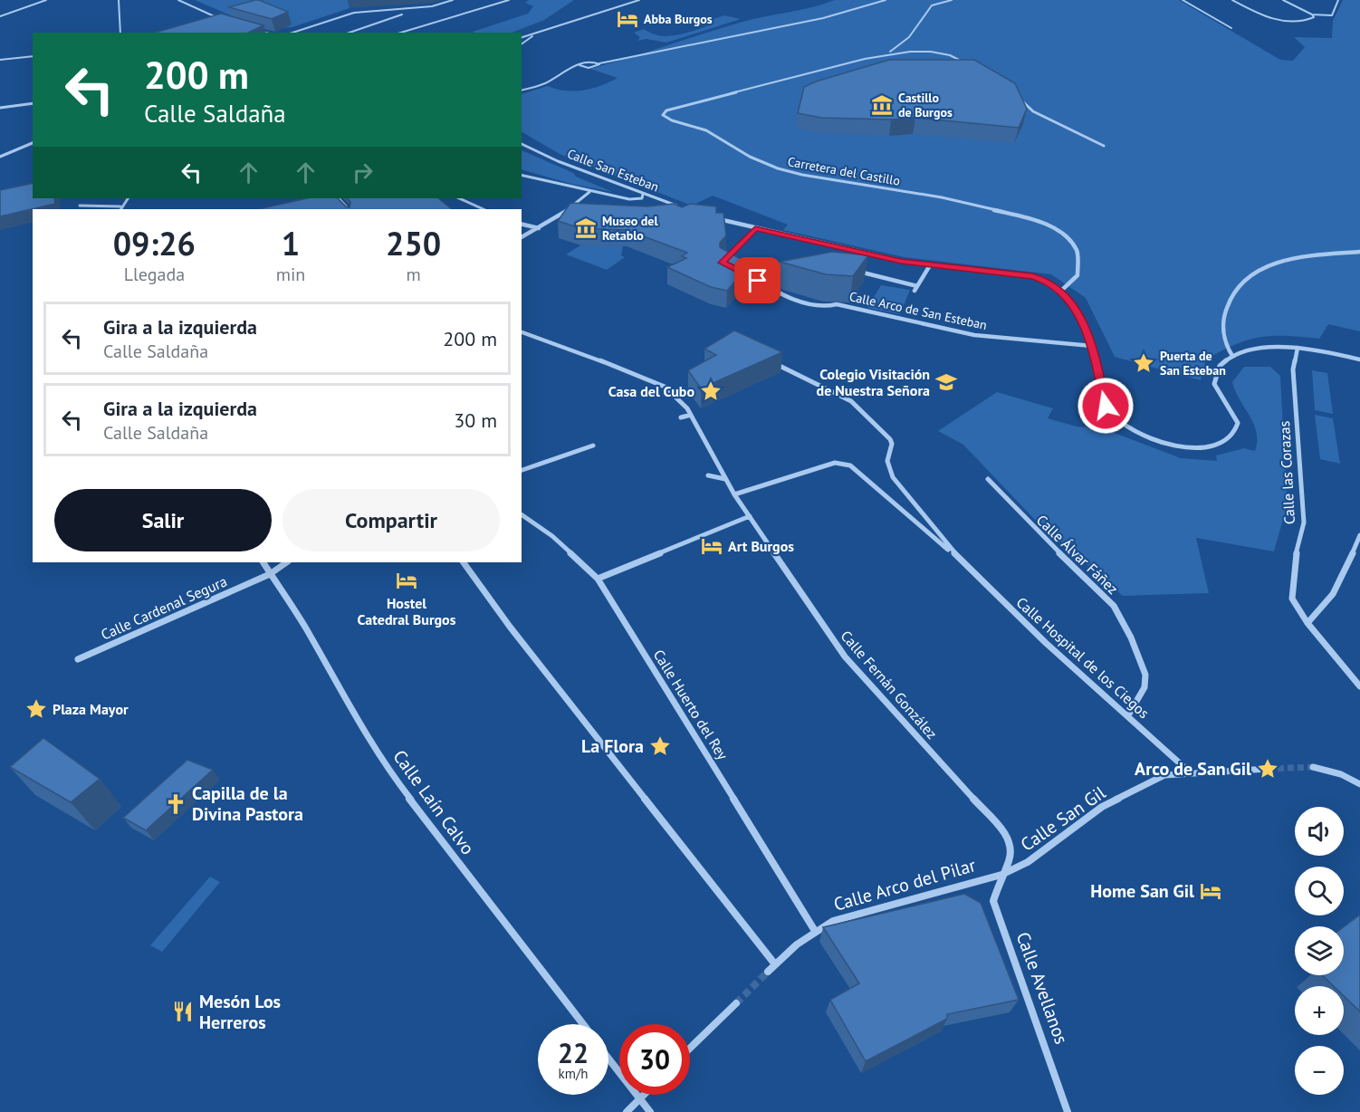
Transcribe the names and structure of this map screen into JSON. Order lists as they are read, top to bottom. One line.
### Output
{"streets":{"street":["Calle San Esteban","Carretera del Castillo","Calle Arco de San Esteban","Calle las Corazas","Calle Álvar Fáñez","Calle Cardenal Segura","Calle Hospital de los Ciegos","Calle Fernán González","Calle Huerto del Rey","Calle Laín Calvo","Calle San Gil","Calle Arco del Pilar","Calle Avellanos"]},"crossings":[["Calle Álvar Fáñez","Calle Hospital de los Ciegos"],["Calle Cardenal Segura","Calle Laín Calvo"],["Calle Hospital de los Ciegos","Calle Fernán González"],["Calle Hospital de los Ciegos","Calle San Gil"],["Calle Fernán González","Calle San Gil"],["Calle Fernán González","Calle Arco del Pilar"],["Calle Fernán González","Calle Avellanos"],["Calle Huerto del Rey","Calle Arco del Pilar"],["Calle San Gil","Calle Arco del Pilar"],["Calle San Gil","Calle Avellanos"],["Calle Arco del Pilar","Calle Avellanos"]],"places":{"hotel":["Abba Burgos","Art Burgos","Hostel Catedral Burgos","Home San Gil"],"museum":["Castillo de Burgos","Museo del Retablo"],"place":["Puerta de San Esteban","Casa del Cubo","Plaza Mayor","La Flora","Arco de San Gil"],"school or university":["Colegio Visitación de Nuestra Señora"],"church":["Capilla de la Divina Pastora"],"restaurant":["Mesón Los Herreros"]},"page":{"turn":["200 m","Calle Saldaña"],"eta":["09:26","Llegada","1","min","250","m"],"list":[{"name":"Gira a la izquierda","note":"Calle Saldaña","value":"200 m"},{"name":"Gira a la izquierda","note":"Calle Saldaña","value":"30 m"}],"buttons":["Salir","Compartir"],"map_buttons":["+","−"],"speed":"22 km/h","limit":"30"}}
